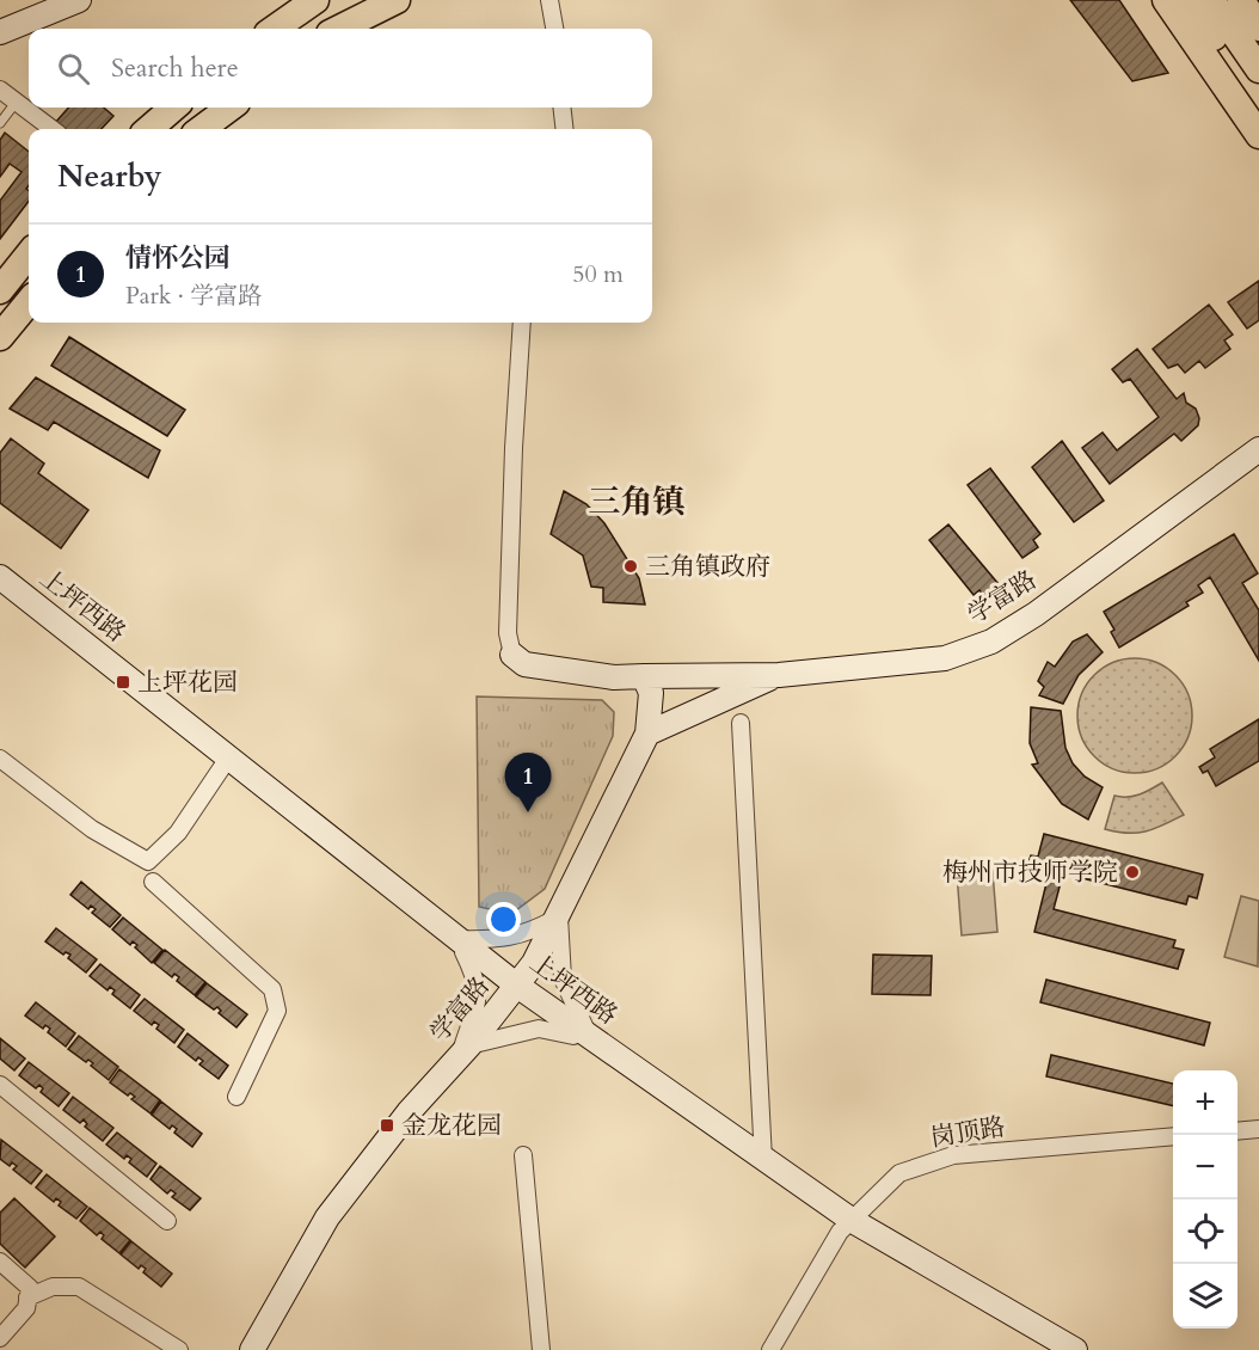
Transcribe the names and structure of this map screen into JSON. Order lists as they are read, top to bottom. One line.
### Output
{"streets":{"street":["学富路","上坪西路","岗顶路"]},"crossings":[["学富路","上坪西路"],["上坪西路","岗顶路"]],"districts":["三角镇"],"places":{"other":["三角镇政府","梅州市技师学院"],"transit":["上坪花园","金龙花园"]},"page":{"search":"Search here","heading":"Nearby","list":[{"mark":"1","name":"情怀公园","note":"Park · 学富路","value":"50 m"}],"pins":"1","map_buttons":["+","−"]}}
